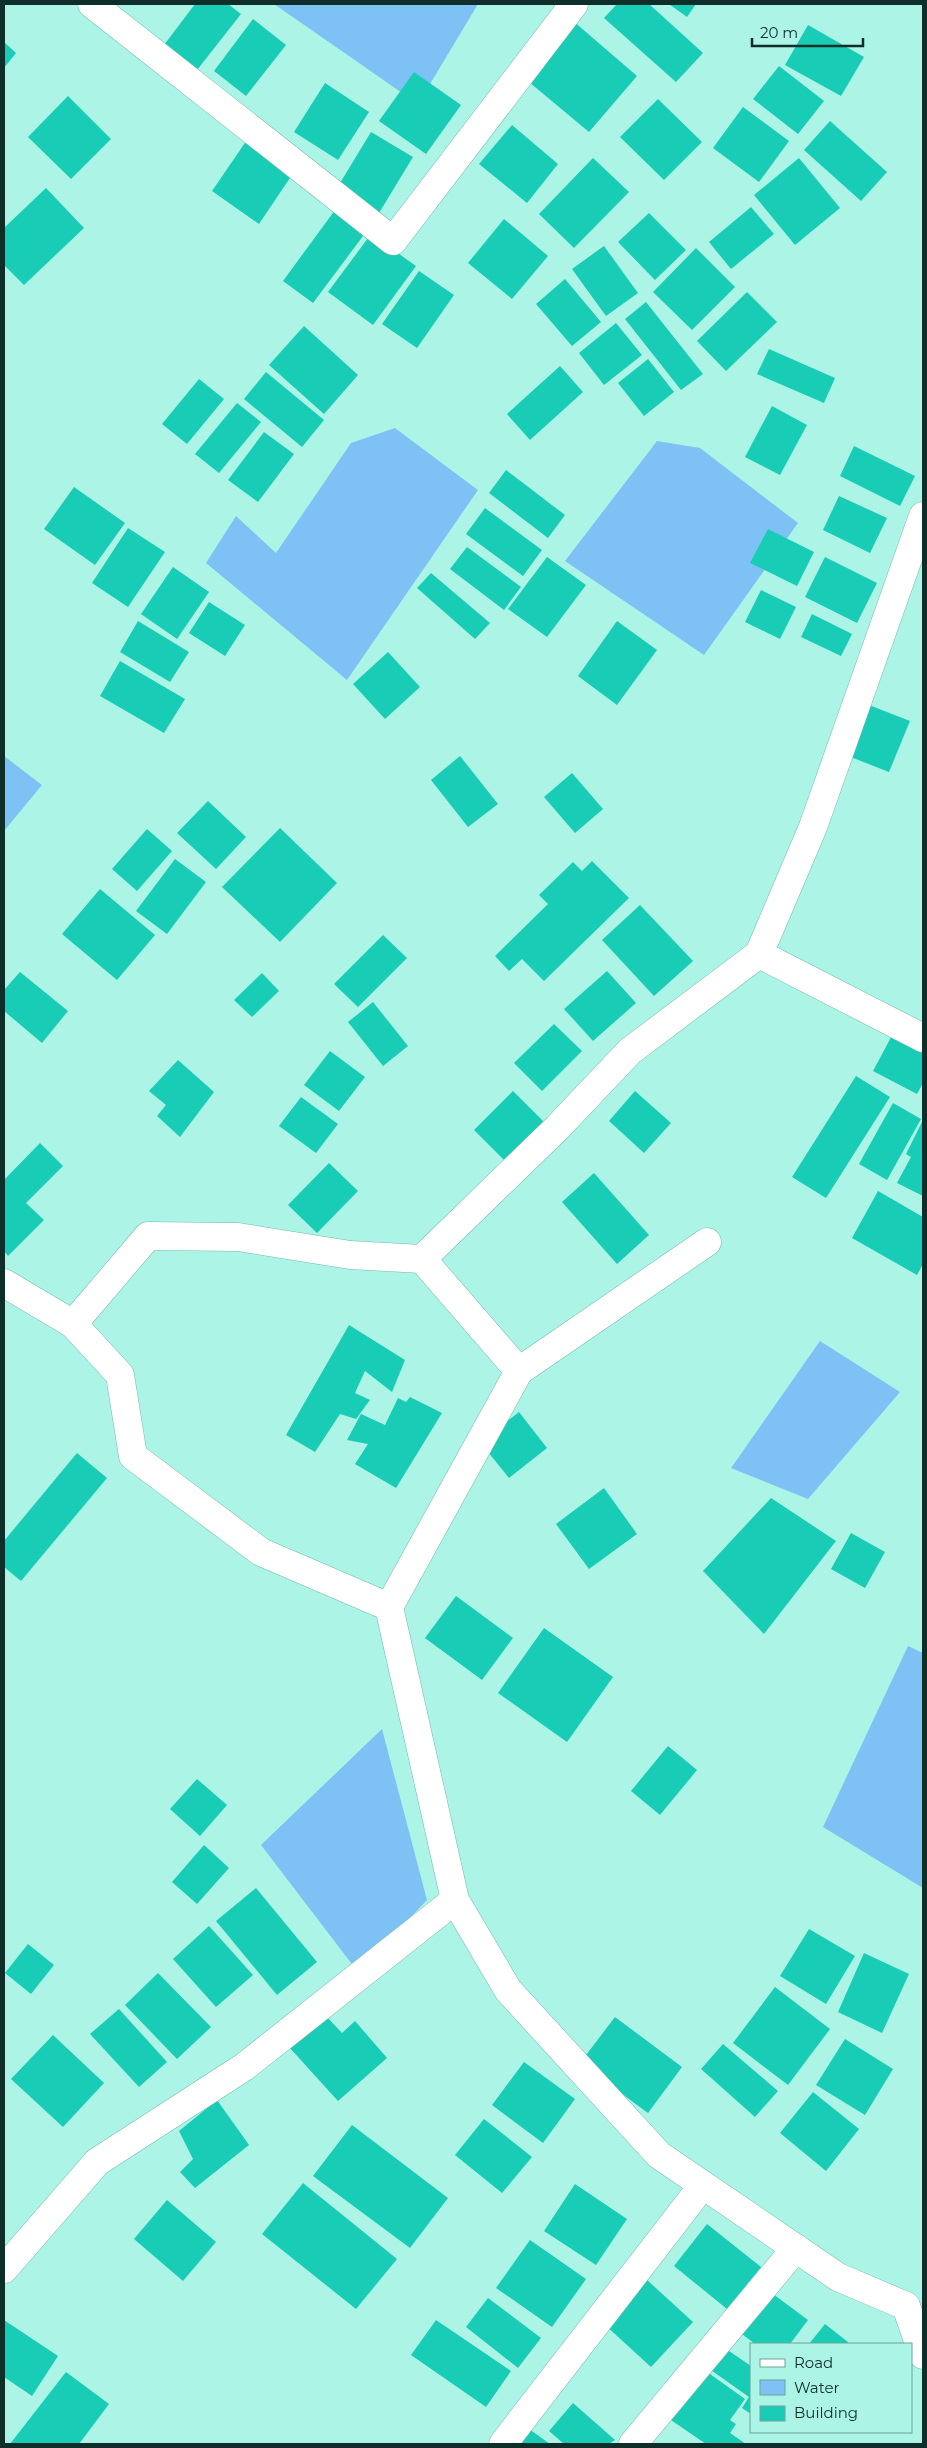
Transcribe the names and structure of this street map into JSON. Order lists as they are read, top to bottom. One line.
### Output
{"legend":["Road","Water","Building"],"scale_bar":"20 m"}
